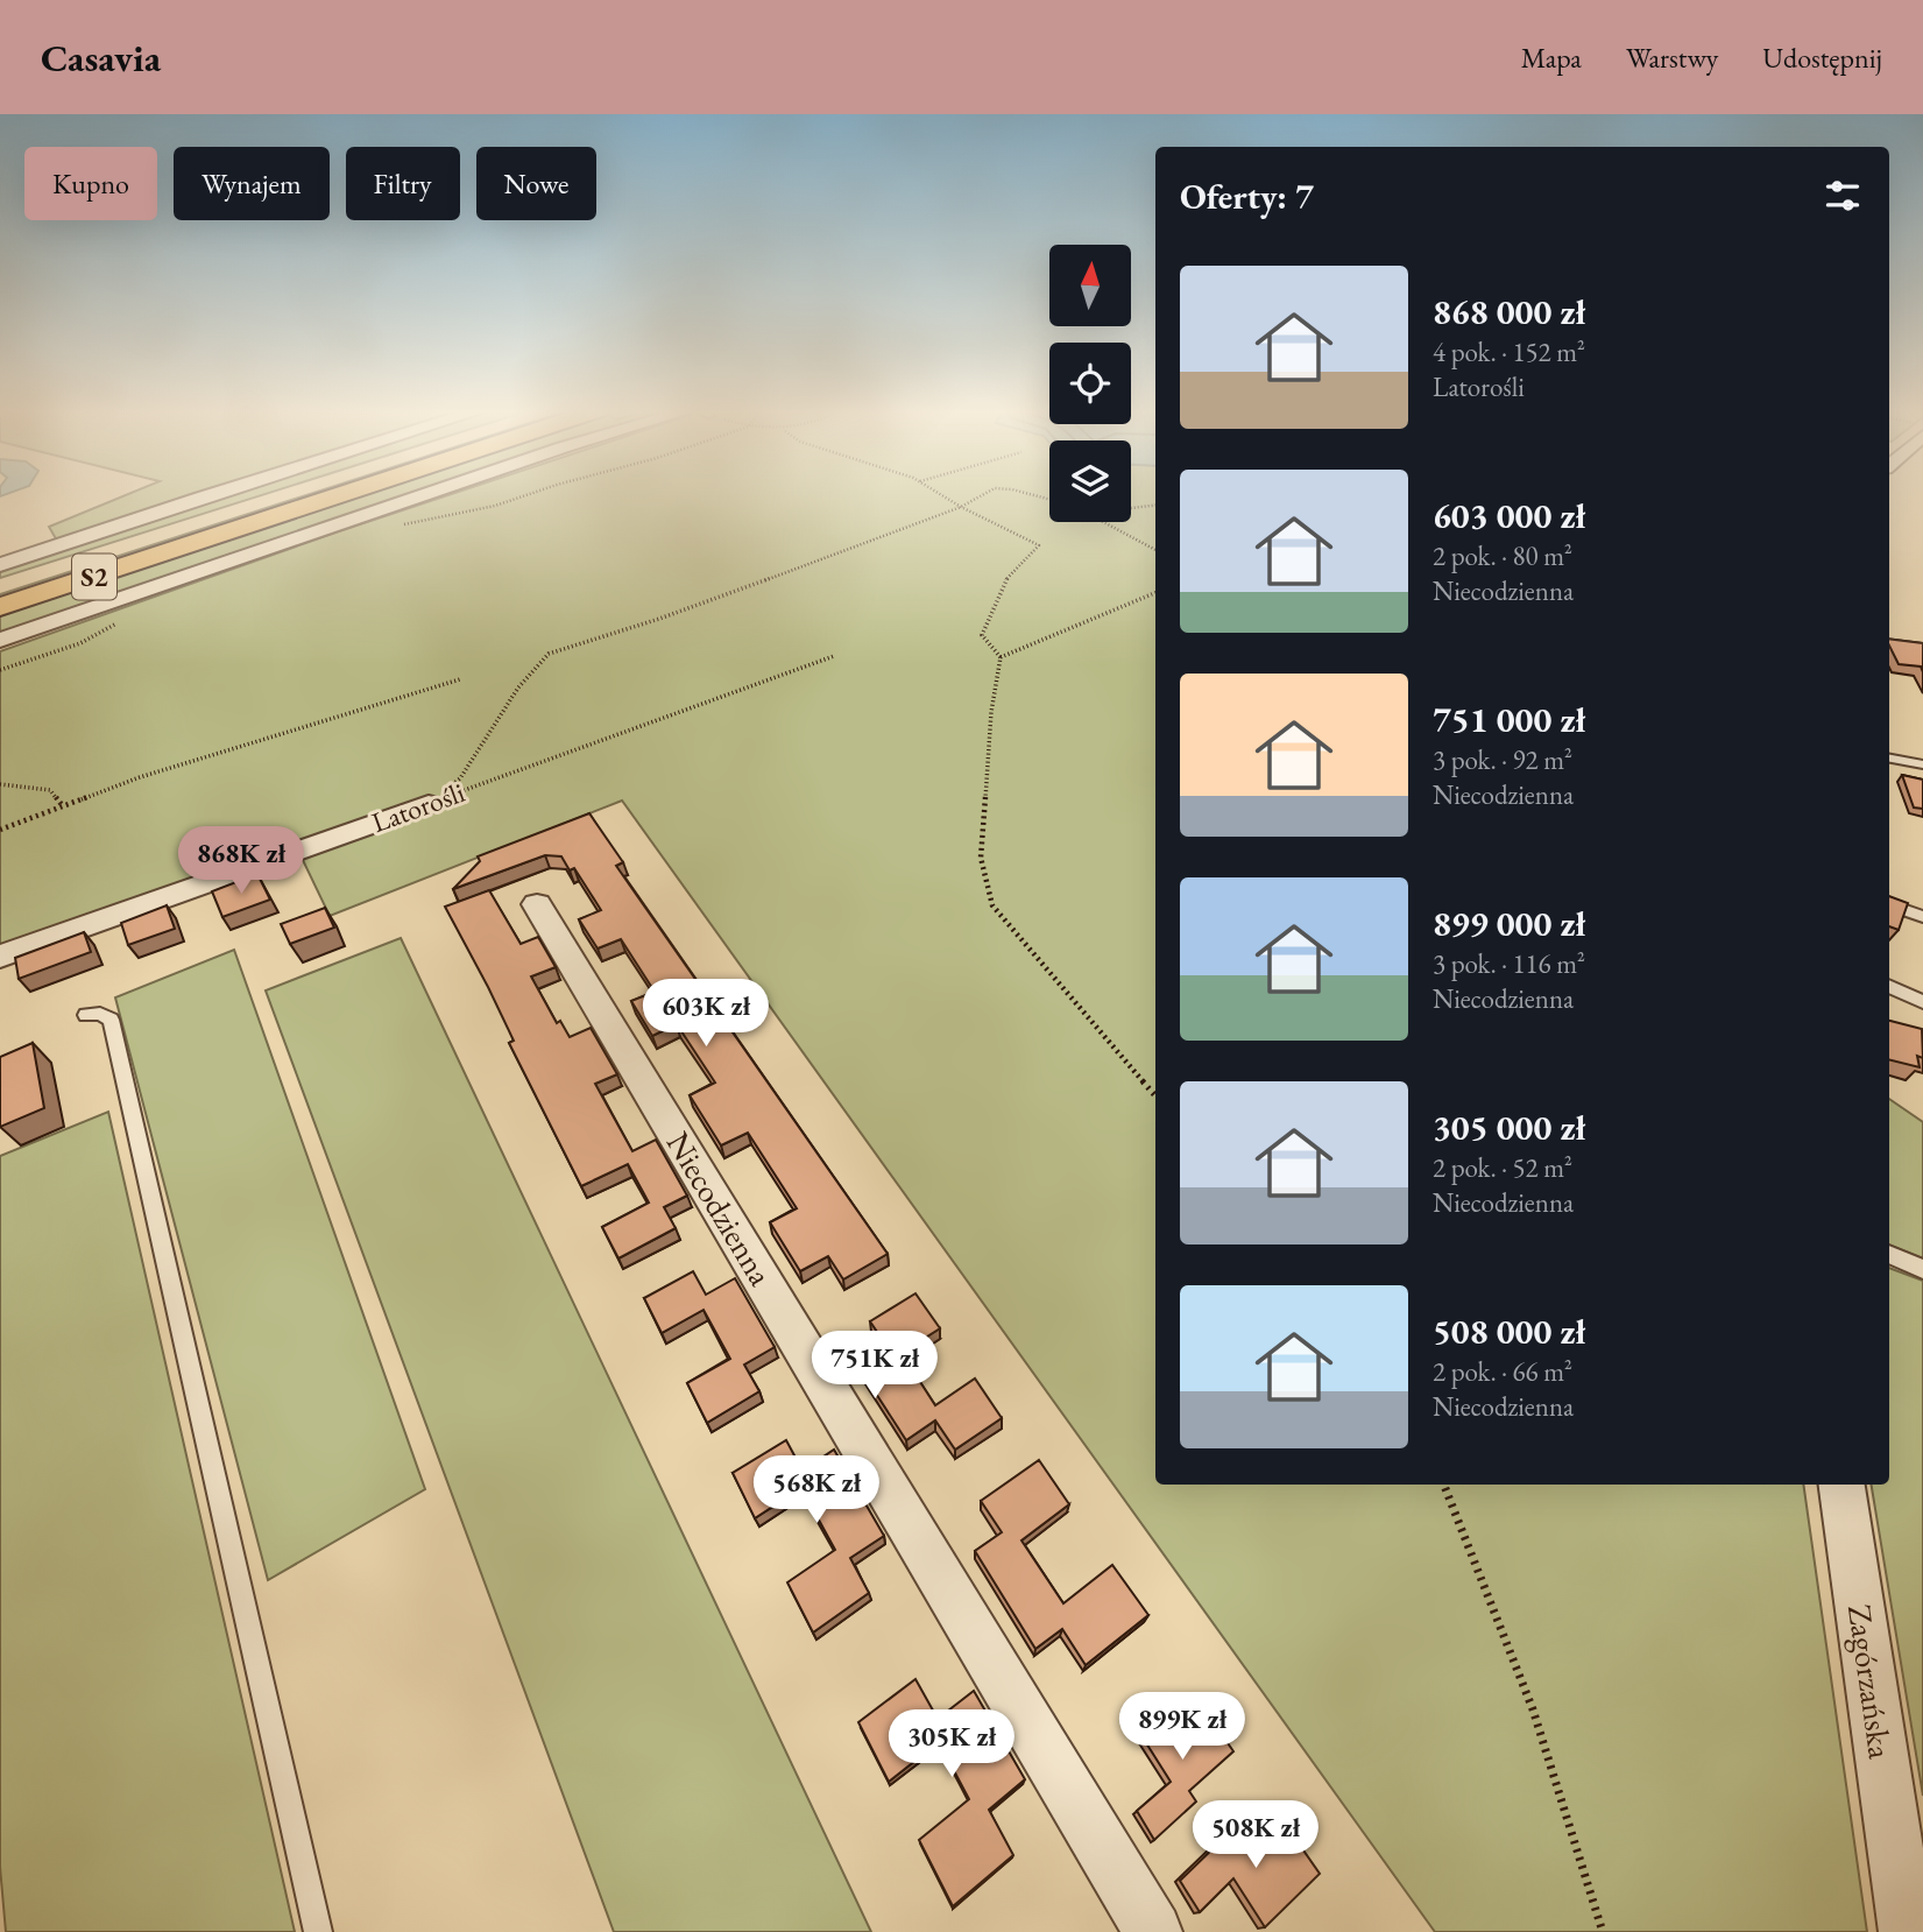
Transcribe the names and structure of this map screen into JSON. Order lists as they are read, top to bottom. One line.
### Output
{"streets":{"highway":["S2"],"street":["Latorośli","Niecodzienna","Zagórzańska"]},"north":"top","page":{"header":"Casavia","nav":["Mapa","Warstwy","Udostępnij"],"chip":["Kupno","Wynajem","Filtry","Nowe"],"heading":"Oferty: 7","list":[{"name":"868 000 zł","note":"4 pok. · 152 m² · Latorośli"},{"name":"603 000 zł","note":"2 pok. · 80 m² · Niecodzienna"},{"name":"751 000 zł","note":"3 pok. · 92 m² · Niecodzienna"},{"name":"899 000 zł","note":"3 pok. · 116 m² · Niecodzienna"},{"name":"305 000 zł","note":"2 pok. · 52 m² · Niecodzienna"},{"name":"508 000 zł","note":"2 pok. · 66 m² · Niecodzienna"}],"price":["868K zł","603K zł","751K zł","568K zł","899K zł","305K zł","508K zł"]}}
